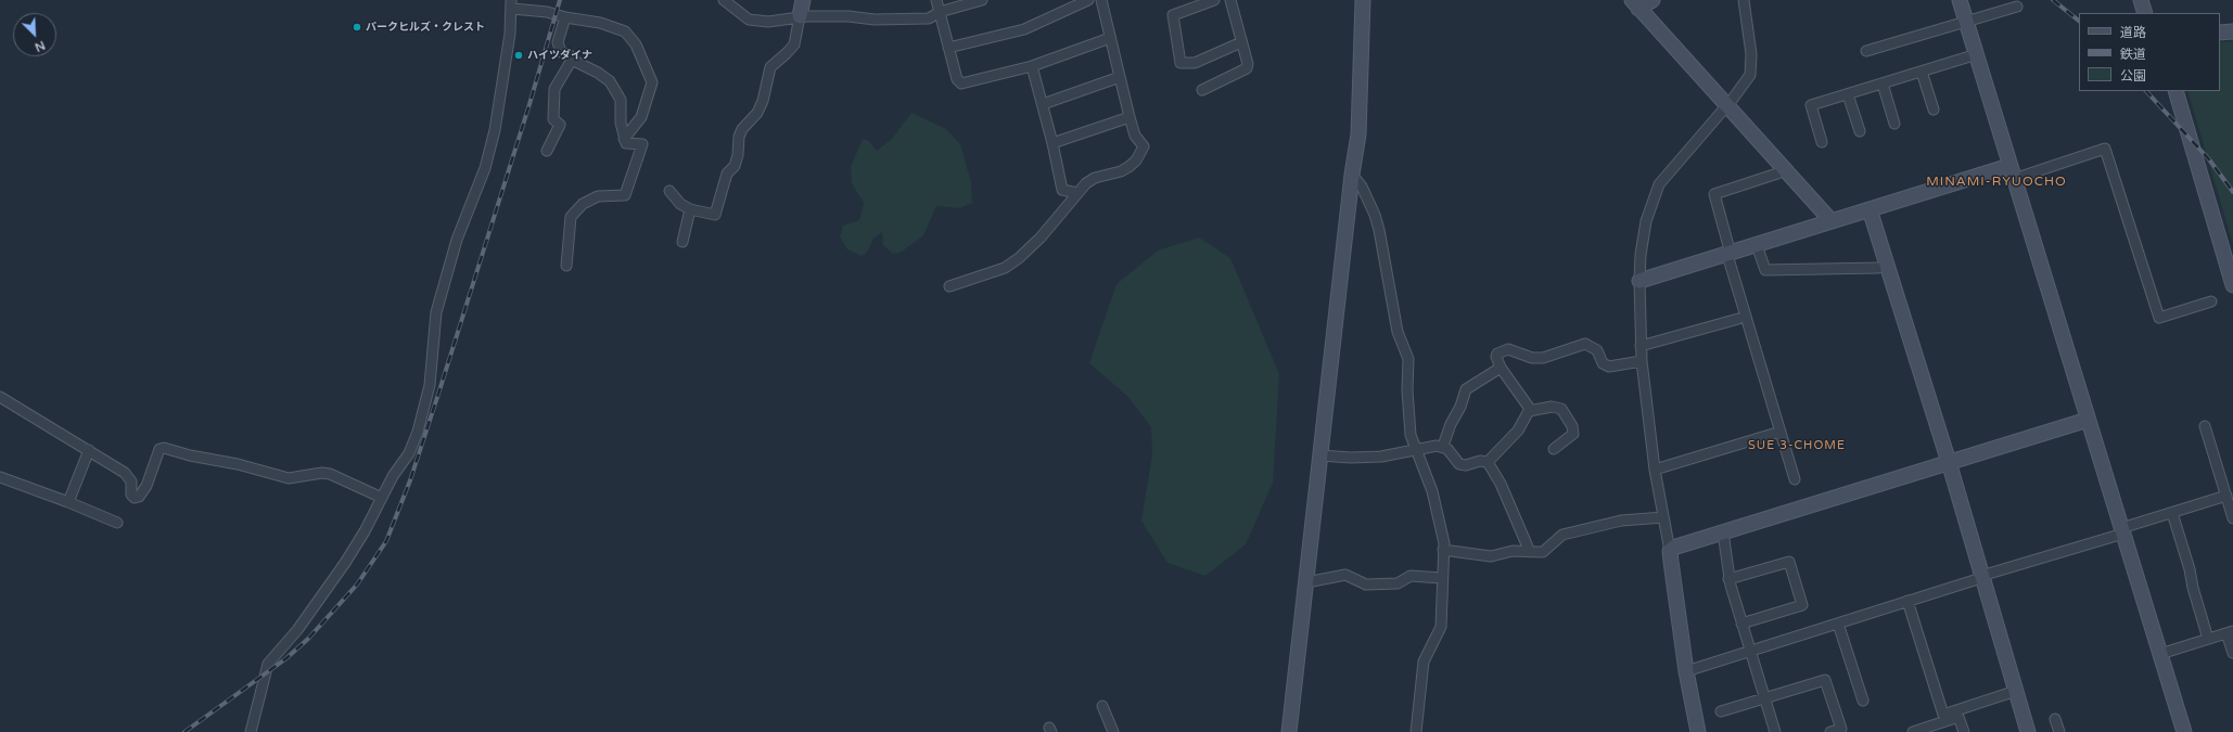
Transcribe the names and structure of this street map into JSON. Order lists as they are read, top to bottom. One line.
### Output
{"districts":["MINAMI-RYUOCHO","SUE 3-CHOME"],"places":["パークヒルズ・クレスト","ハイツダイナ"],"legend":["道路","鉄道","公園"],"north":"bottom right"}
